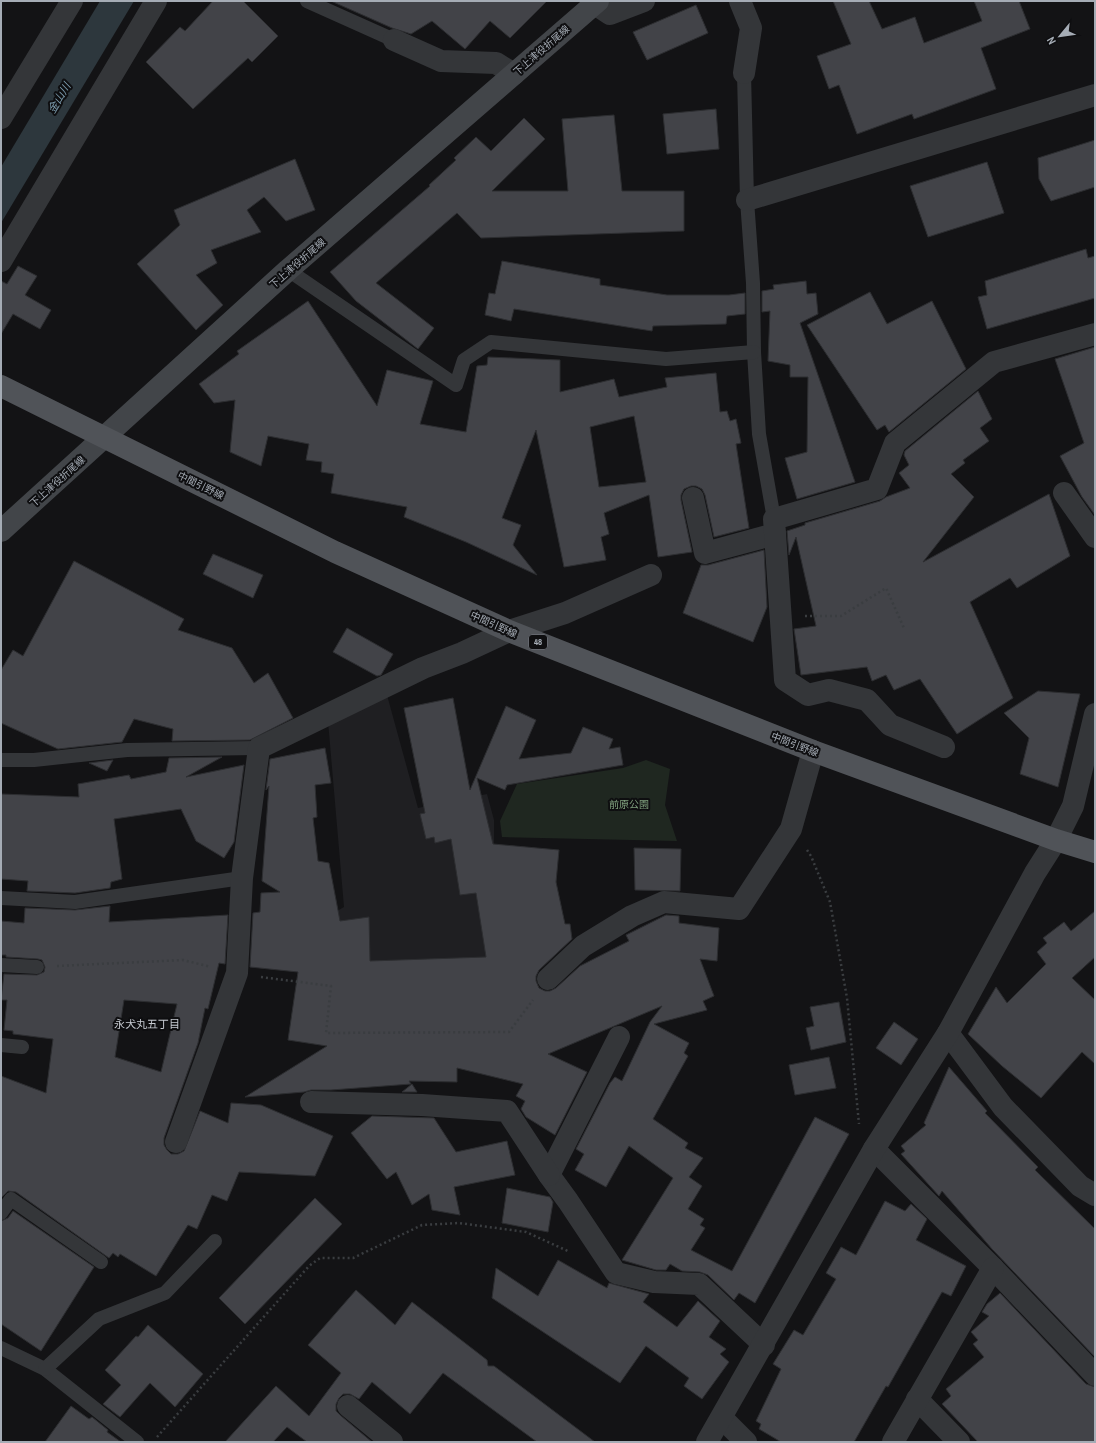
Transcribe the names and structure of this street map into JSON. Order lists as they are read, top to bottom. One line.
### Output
{"streets":{"main road":["下上津役折尾線","中間引野線","48"]},"crossings":[["下上津役折尾線","中間引野線"]],"districts":["永犬丸五丁目"],"water":["金山川"],"parks":["前原公園"],"north":"bottom left"}
